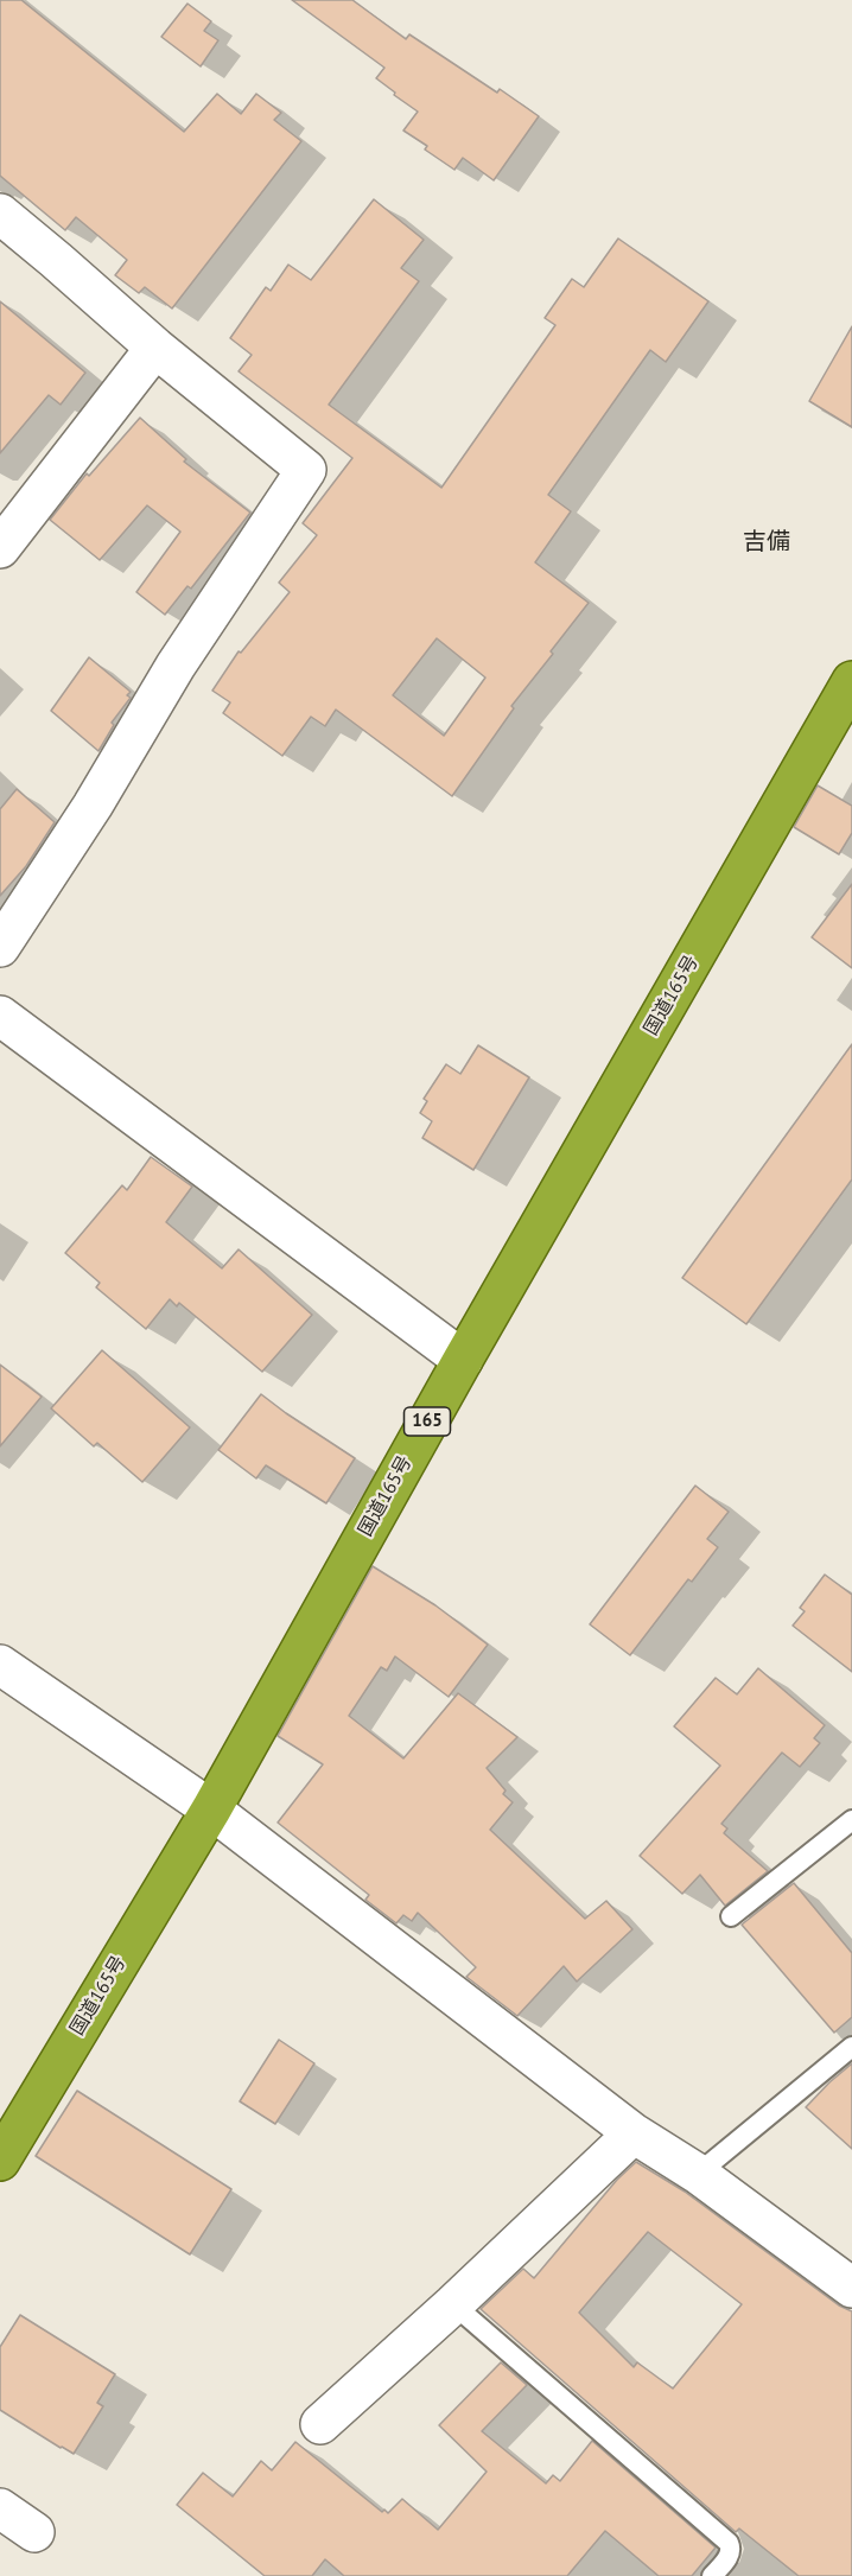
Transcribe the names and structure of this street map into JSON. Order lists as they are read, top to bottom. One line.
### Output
{"streets":{"highway":["国道165号","165"]},"districts":["吉備"]}
